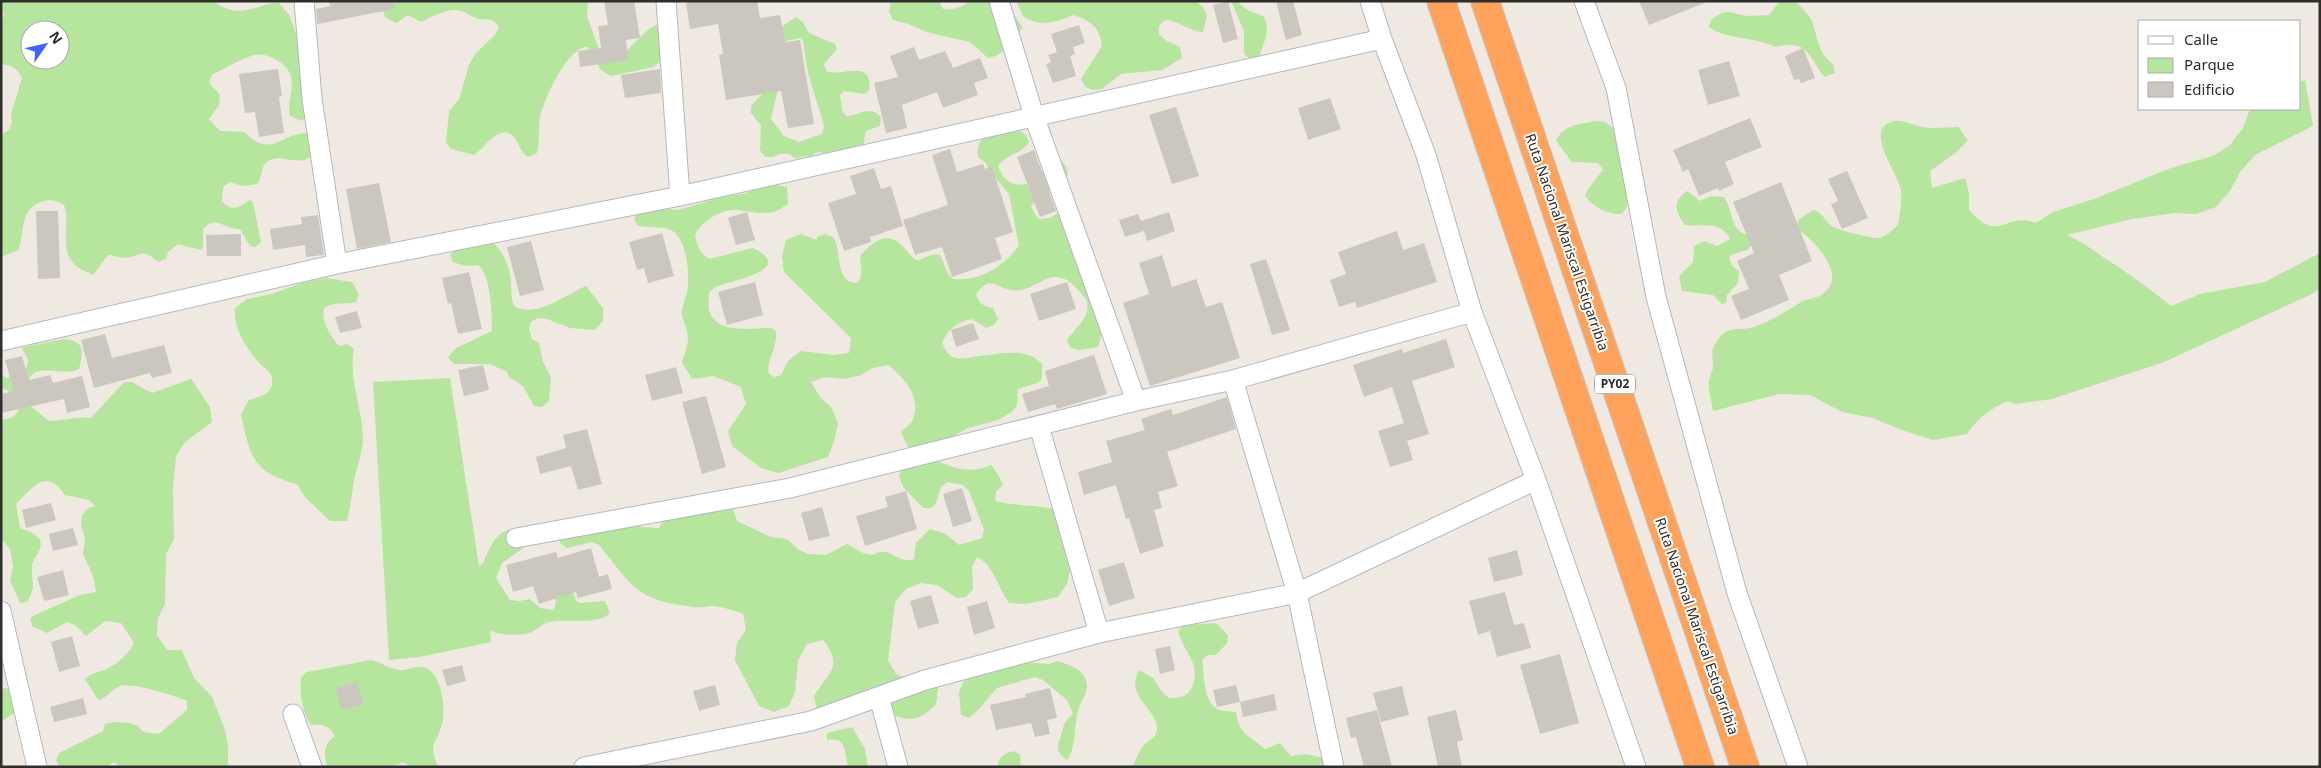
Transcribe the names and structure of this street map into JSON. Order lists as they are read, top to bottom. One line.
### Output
{"streets":{"highway":["Ruta Nacional Mariscal Estigarribia","PY02"]},"legend":["Calle","Parque","Edificio"],"north":"top right"}
